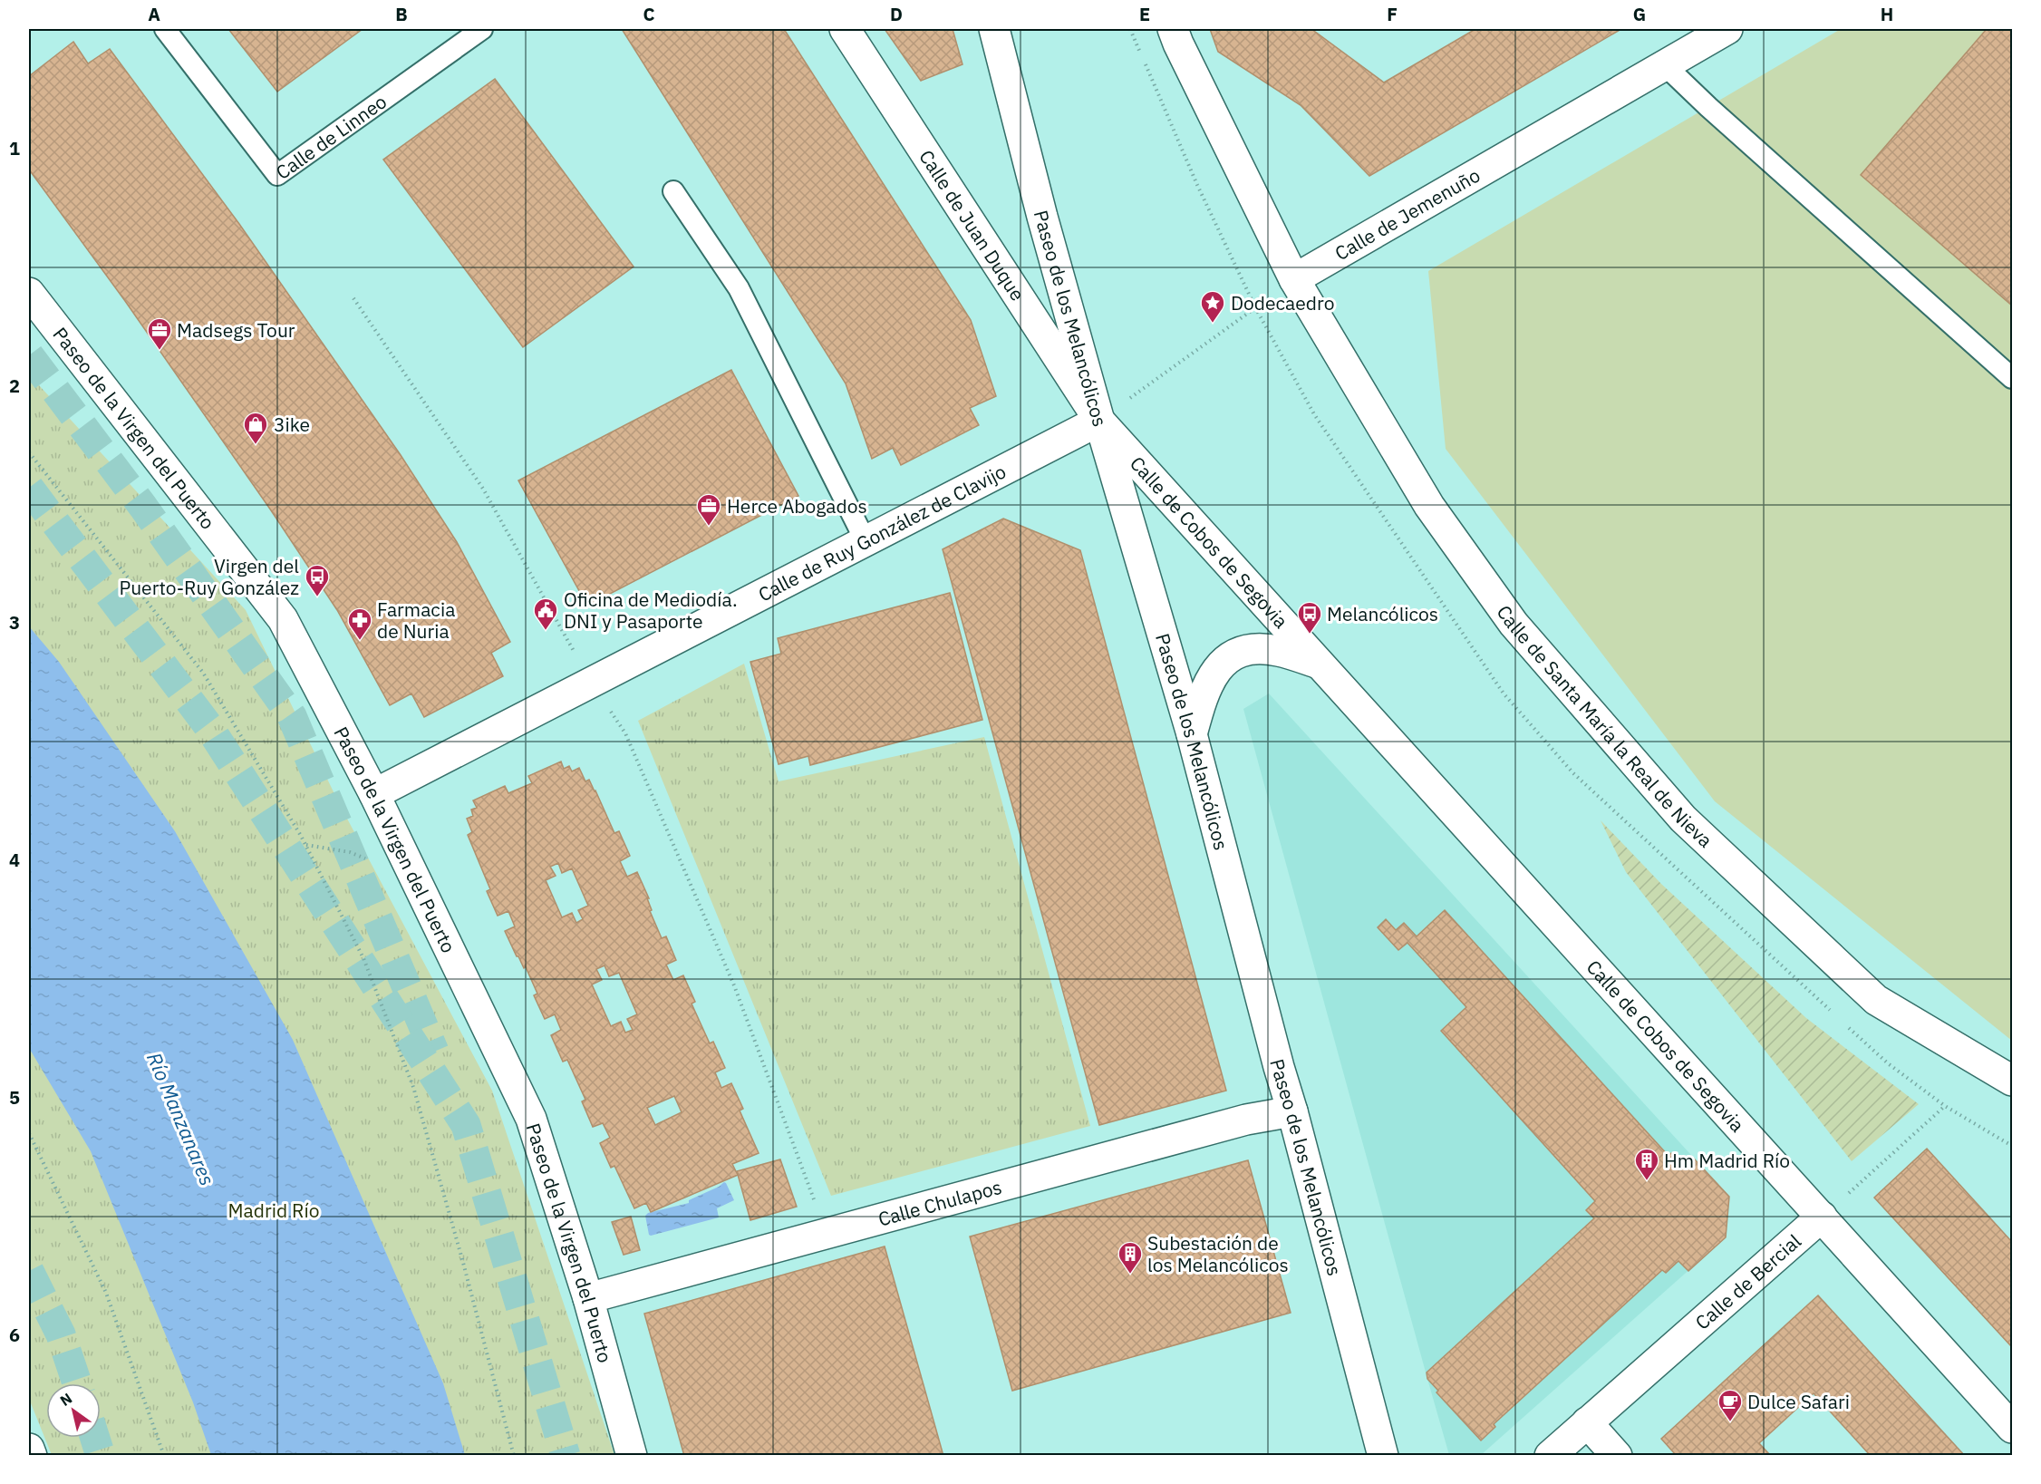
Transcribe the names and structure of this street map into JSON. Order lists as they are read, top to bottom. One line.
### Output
{"streets":{"street":["Calle de Jemenuño","Calle de Juan Duque","Paseo de los Melancólicos","Paseo de la Virgen del Puerto","Calle de Ruy González de Clavijo","Calle de Cobos de Segovia","Calle de Santa María la Real de Nieva","Calle Chulapos","Calle de Bercial"],"lane":["Calle de Linneo"]},"crossings":[["Calle de Jemenuño","Calle de Santa María la Real de Nieva"],["Calle de Juan Duque","Paseo de los Melancólicos"],["Calle de Juan Duque","Calle de Ruy González de Clavijo"],["Calle de Juan Duque","Calle de Cobos de Segovia"],["Paseo de los Melancólicos","Calle de Ruy González de Clavijo"],["Paseo de los Melancólicos","Calle de Cobos de Segovia"],["Paseo de los Melancólicos","Calle Chulapos"],["Paseo de la Virgen del Puerto","Calle de Ruy González de Clavijo"],["Paseo de la Virgen del Puerto","Calle Chulapos"],["Calle de Ruy González de Clavijo","Calle de Cobos de Segovia"],["Calle de Cobos de Segovia","Calle de Bercial"]],"water":["Río Manzanares"],"parks":["Madrid Río"],"places":{"place":["Dodecaedro"],"office":["Madsegs Tour","Herce Abogados"],"shop":["3ike"],"bus stop":["Virgen del Puerto-Ruy González","Melancólicos"],"public building":["Oficina de Mediodía. DNI y Pasaporte"],"pharmacy":["Farmacia de Nuria"],"building":["Hm Madrid Río","Subestación de los Melancólicos"],"cafe":["Dulce Safari"]},"north":"top left","grid":{"columns":["A","B","C","D","E","F","G","H"],"rows":["1","2","3","4","5","6"]}}
